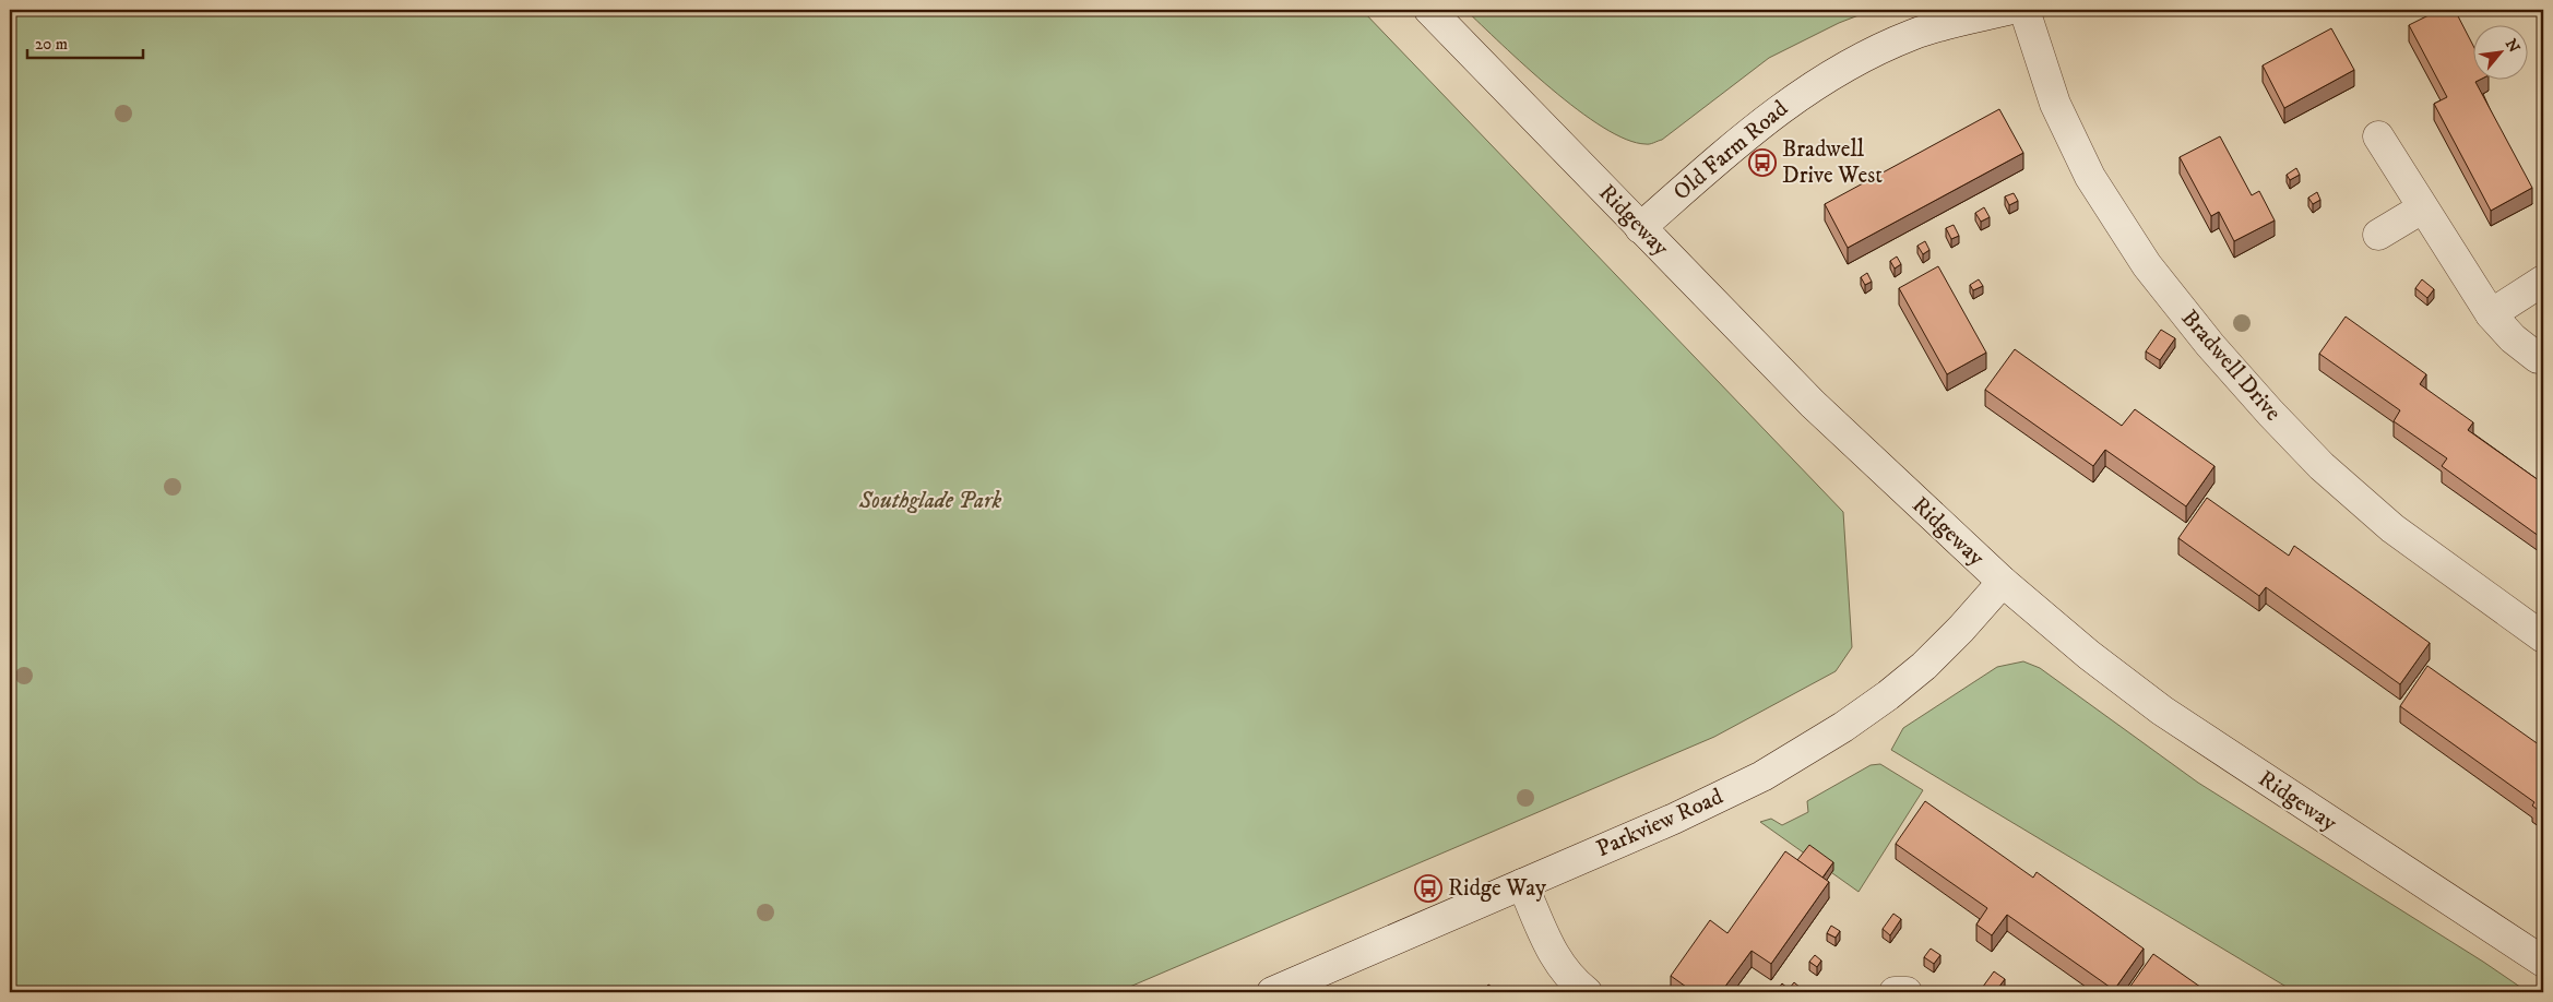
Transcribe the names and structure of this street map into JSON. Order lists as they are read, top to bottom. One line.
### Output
{"streets":{"street":["Old Farm Road","Ridgeway","Bradwell Drive","Parkview Road"]},"crossings":[["Old Farm Road","Ridgeway"],["Ridgeway","Parkview Road"]],"parks":["Southglade Park"],"places":{"bus stop":["Bradwell Drive West","Ridge Way"]},"scale_bar":"20 m","north":"top right"}
